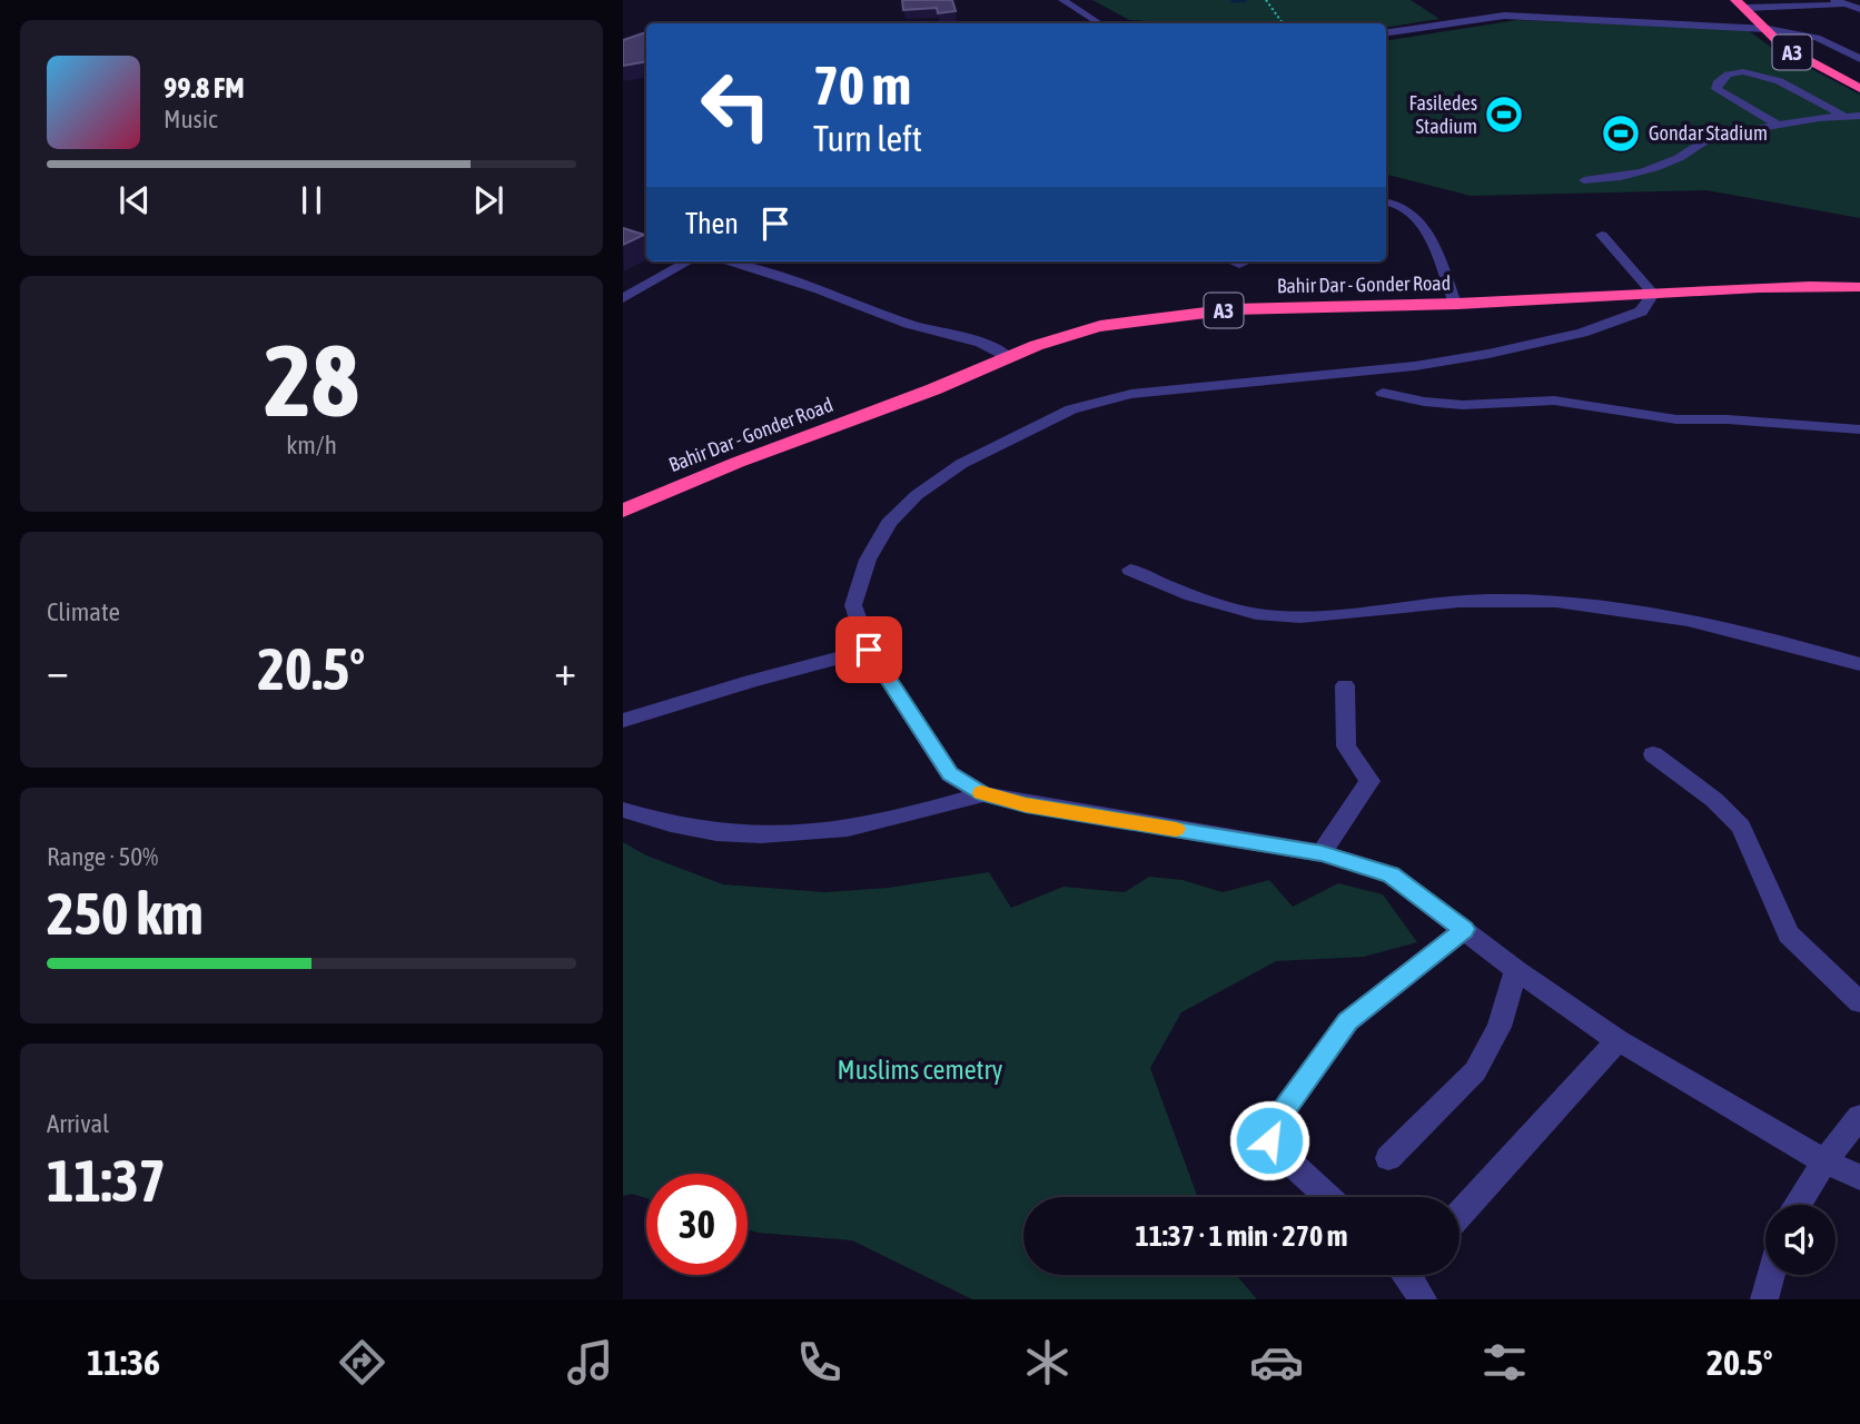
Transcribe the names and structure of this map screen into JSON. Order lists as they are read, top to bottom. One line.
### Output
{"streets":{"highway":["A3","Bahir Dar - Gonder Road"]},"parks":["Muslims cemetry"],"places":{"sports":["Fasiledes Stadium","Gondar Stadium"]},"page":{"turn":["70 m","Turn left"],"song":["99.8 FM","Music"],"then":"Then","tile":[["28","km/h"],"Climate",["Range · 50%","250 km"],["Arrival","11:37"]],"heat":["−","20.5°","+"],"limit":"30","trip":"11:37 · 1 min · 270 m","tabs":["11:36","20.5°"]}}
